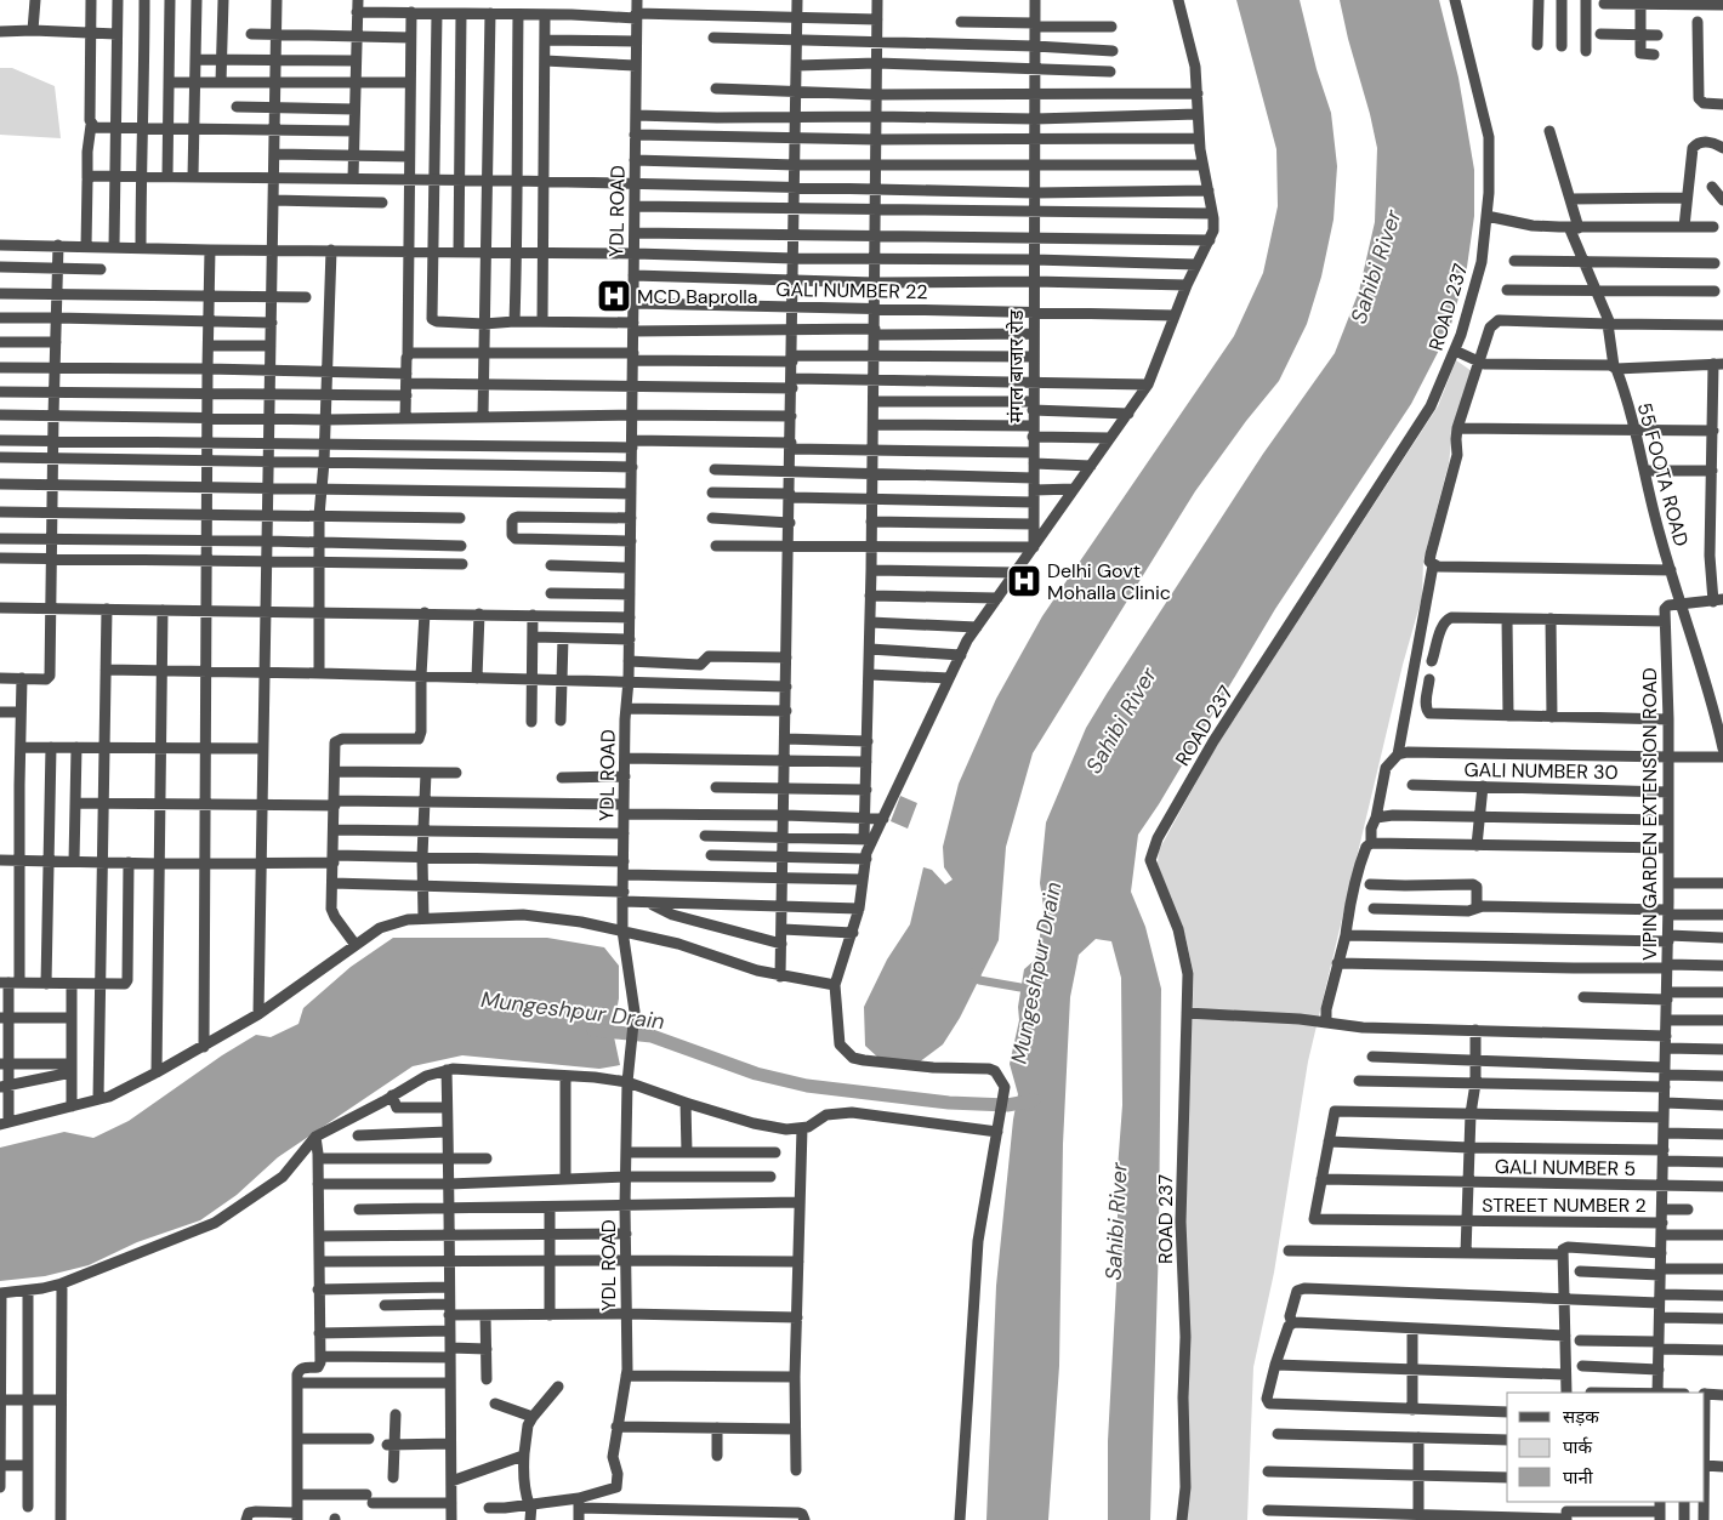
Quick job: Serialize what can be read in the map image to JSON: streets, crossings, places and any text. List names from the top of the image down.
{
  "streets": {
    "street": [
      "YDL ROAD",
      "GALI NUMBER 22",
      "ROAD 237",
      "मंगल बाजार रोड",
      "55 FOOTA ROAD",
      "GALI NUMBER 30",
      "VIPIN GARDEN EXTENSION ROAD",
      "GALI NUMBER 5",
      "STREET NUMBER 2"
    ]
  },
  "crossings": [
    ["YDL ROAD", "GALI NUMBER 22"],
    ["GALI NUMBER 22", "मंगल बाजार रोड"],
    ["GALI NUMBER 30", "VIPIN GARDEN EXTENSION ROAD"],
    ["VIPIN GARDEN EXTENSION ROAD", "GALI NUMBER 5"],
    ["VIPIN GARDEN EXTENSION ROAD", "STREET NUMBER 2"],
    ["GALI NUMBER 5", "STREET NUMBER 2"]
  ],
  "water": ["Sahibi River", "Mungeshpur Drain"],
  "places": {
    "hospital": ["MCD Baprolla", "Delhi Govt Mohalla Clinic"]
  },
  "legend": ["सड़क", "पार्क", "पानी"]
}
